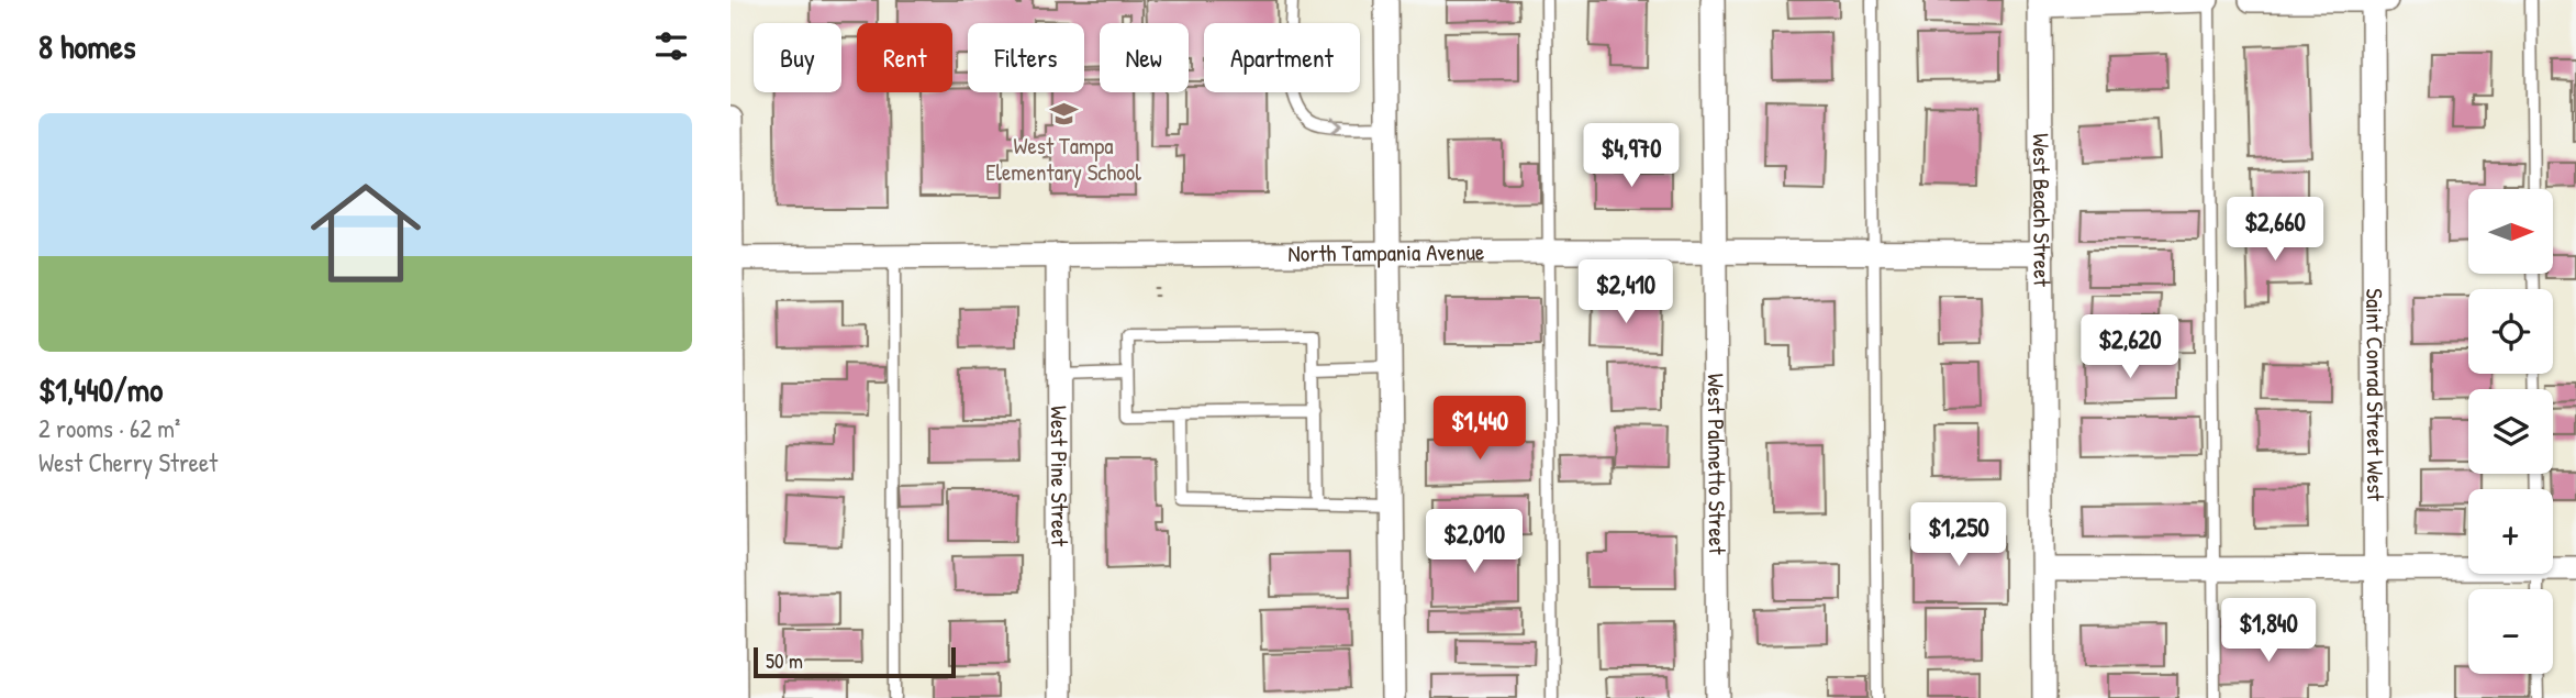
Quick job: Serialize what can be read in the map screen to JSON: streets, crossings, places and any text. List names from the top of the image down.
{
  "streets": {
    "street": [
      "West Beach Street",
      "North Tampania Avenue",
      "Saint Conrad Street West",
      "West Palmetto Street",
      "West Pine Street"
    ]
  },
  "crossings": [
    ["West Beach Street", "North Tampania Avenue"],
    ["North Tampania Avenue", "West Palmetto Street"],
    ["North Tampania Avenue", "West Pine Street"]
  ],
  "places": {
    "school or university": ["West Tampa Elementary School"]
  },
  "scale_bar": "50 m",
  "north": "right",
  "page": {
    "heading": "8 homes",
    "chip": [
      "Buy",
      "Rent",
      "Filters",
      "New",
      "Apartment"
    ],
    "list": [
      {
        "name": "$1,440/mo",
        "note": "2 rooms · 62 m² · West Cherry Street"
      }
    ],
    "price": [
      "$4,970",
      "$2,660",
      "$2,410",
      "$2,620",
      "$1,440",
      "$1,250",
      "$2,010",
      "$1,840"
    ],
    "map_buttons": ["+", "−"],
    "scale": "50 m"
  }
}
